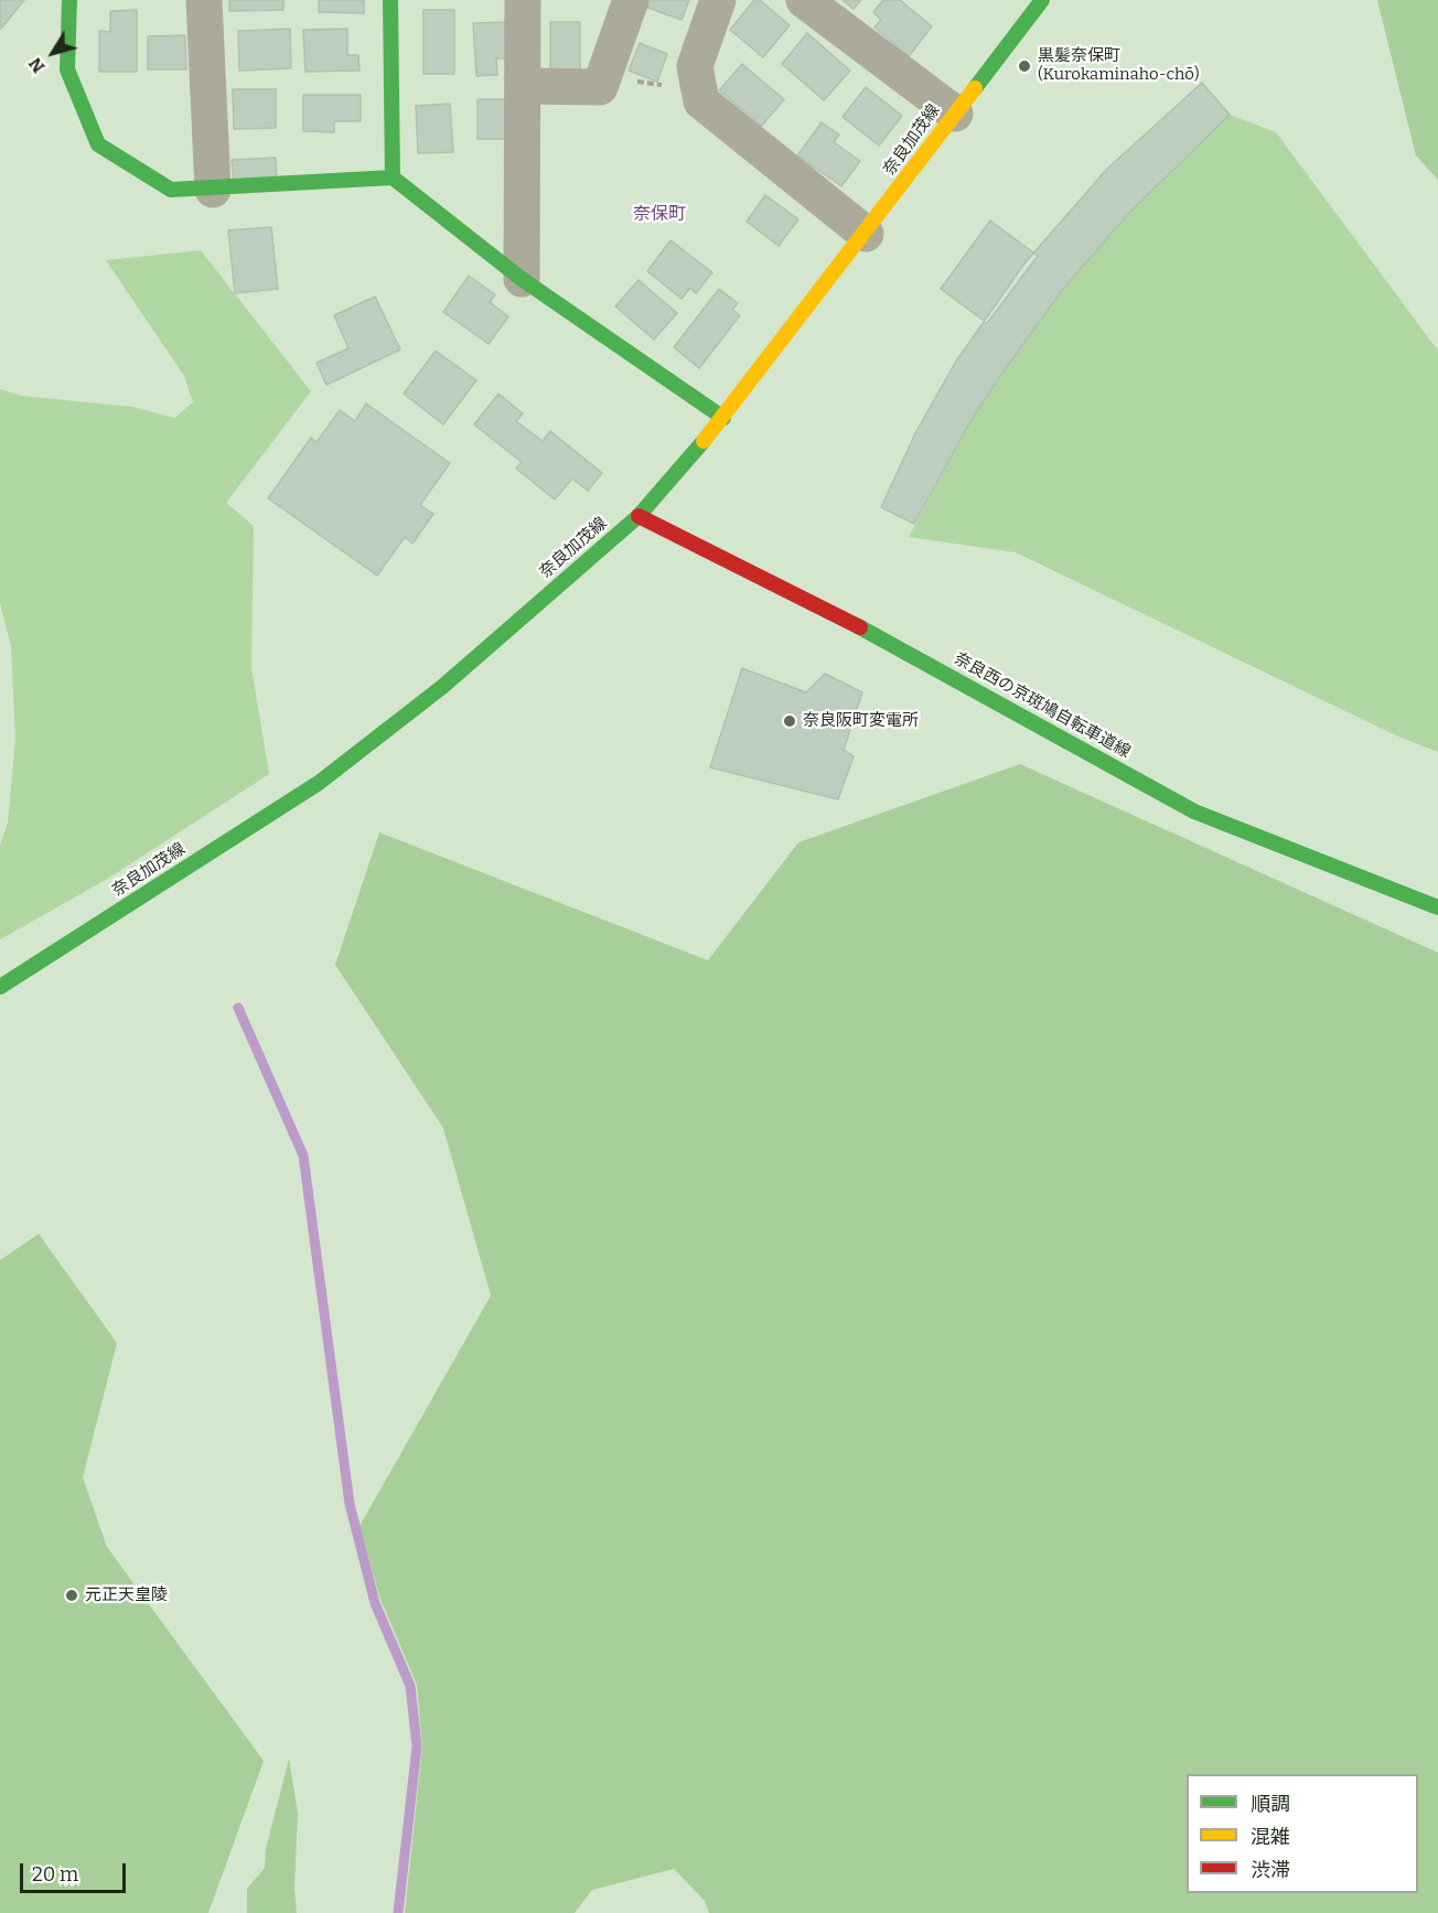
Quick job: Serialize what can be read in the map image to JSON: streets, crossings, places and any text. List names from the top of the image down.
{
  "streets": {
    "main road": ["奈良加茂線", "奈良西の京斑鳩自転車道線"]
  },
  "crossings": [
    ["奈良加茂線", "奈良西の京斑鳩自転車道線"]
  ],
  "districts": ["奈保町"],
  "places": ["黒髪奈保町 (Kurokaminaho-chō)", "奈良阪町変電所", "元正天皇陵"],
  "legend": ["順調", "混雑", "渋滞"],
  "scale_bar": "20 m",
  "north": "bottom left"
}
